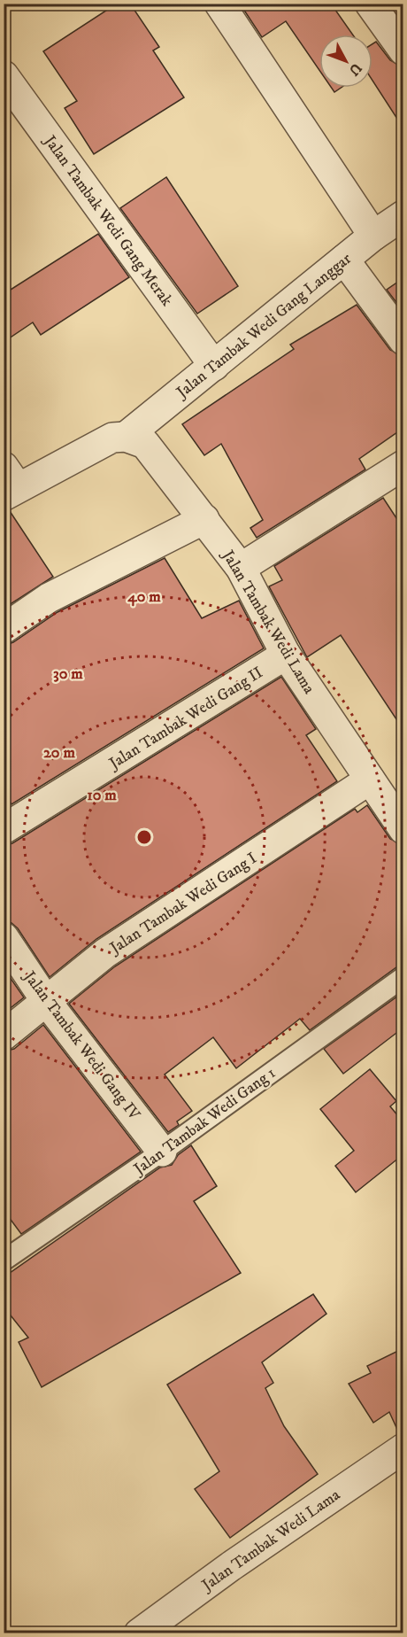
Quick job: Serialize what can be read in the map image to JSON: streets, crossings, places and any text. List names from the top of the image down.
{
  "streets": {
    "street": [
      "Jalan Tambak Wedi Gang Merak",
      "Jalan Tambak Wedi Gang Langgar",
      "Jalan Tambak Wedi Lama",
      "Jalan Tambak Wedi Gang II",
      "Jalan Tambak Wedi Gang I",
      "Jalan Tambak Wedi Gang IV"
    ],
    "lane": ["Jalan Tambak Wedi Gang 1"]
  },
  "crossings": [
    ["Jalan Tambak Wedi Gang Merak", "Jalan Tambak Wedi Gang Langgar"],
    ["Jalan Tambak Wedi Gang Langgar", "Jalan Tambak Wedi Lama"],
    ["Jalan Tambak Wedi Lama", "Jalan Tambak Wedi Gang II"],
    ["Jalan Tambak Wedi Lama", "Jalan Tambak Wedi Gang I"],
    ["Jalan Tambak Wedi Gang I", "Jalan Tambak Wedi Gang IV"],
    ["Jalan Tambak Wedi Gang IV", "Jalan Tambak Wedi Gang 1"]
  ],
  "north": "bottom right",
  "rings": [
    "40 m",
    "30 m",
    "20 m",
    "10 m"
  ]
}
